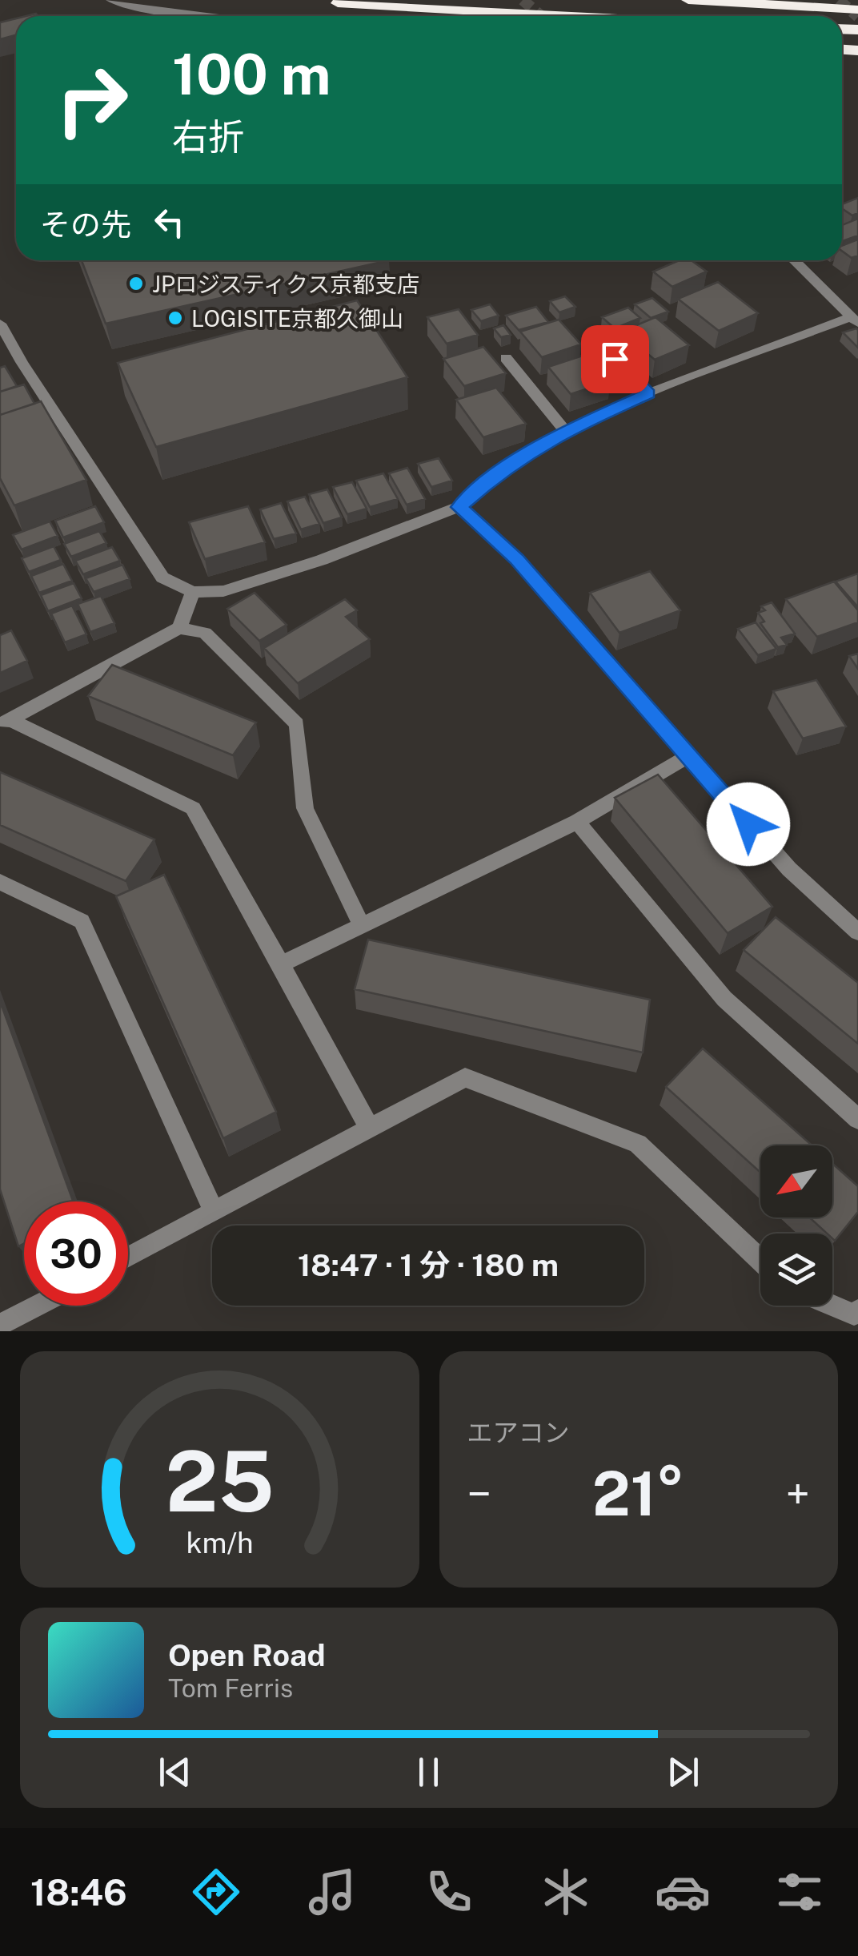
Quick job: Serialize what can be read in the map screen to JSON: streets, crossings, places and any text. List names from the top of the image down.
{
  "places": ["JPロジスティクス京都支店", "LOGISITE京都久御山"],
  "north": "bottom left",
  "page": {
    "turn": ["100 m", "右折"],
    "then": "その先",
    "limit": "30",
    "trip": "18:47 · 1 分 · 180 m",
    "tile": "エアコン",
    "heat": ["−", "21°", "+"],
    "song": ["Open Road", "Tom Ferris"],
    "tabs": "18:46",
    "gauge": ["25", "km/h"]
  }
}
